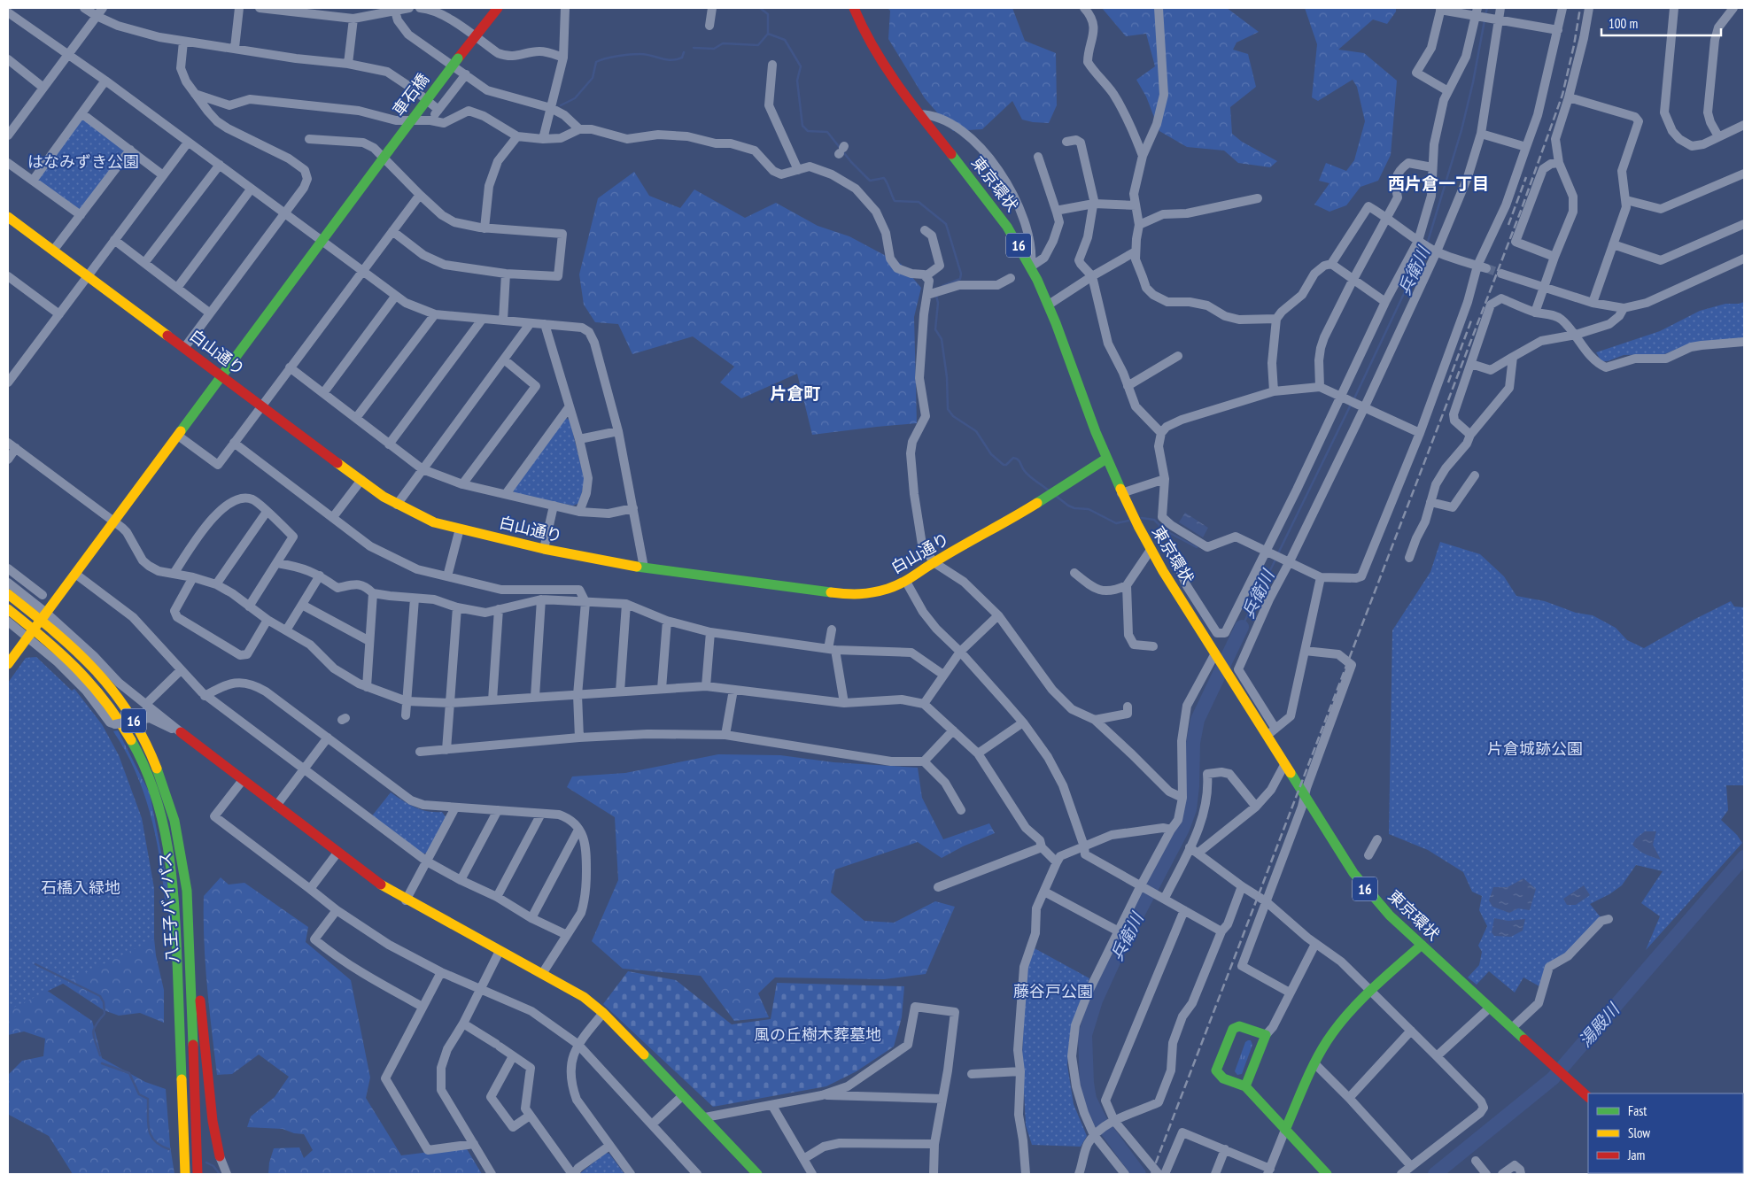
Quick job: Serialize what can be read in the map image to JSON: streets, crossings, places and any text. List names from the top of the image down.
{
  "streets": {
    "main road": [
      "車石橋",
      "東京環状",
      "16",
      "白山通り",
      "八王子バイパス"
    ]
  },
  "crossings": [
    ["車石橋", "白山通り"],
    ["東京環状", "白山通り"],
    ["16", "八王子バイパス"]
  ],
  "districts": ["西片倉一丁目", "片倉町"],
  "water": ["兵衛川", "湯殿川"],
  "parks": [
    "はなみずき公園",
    "片倉城跡公園",
    "石橋入緑地",
    "藤谷戸公園",
    "風の丘樹木葬墓地"
  ],
  "legend": ["Fast", "Slow", "Jam"],
  "scale_bar": "100 m"
}
